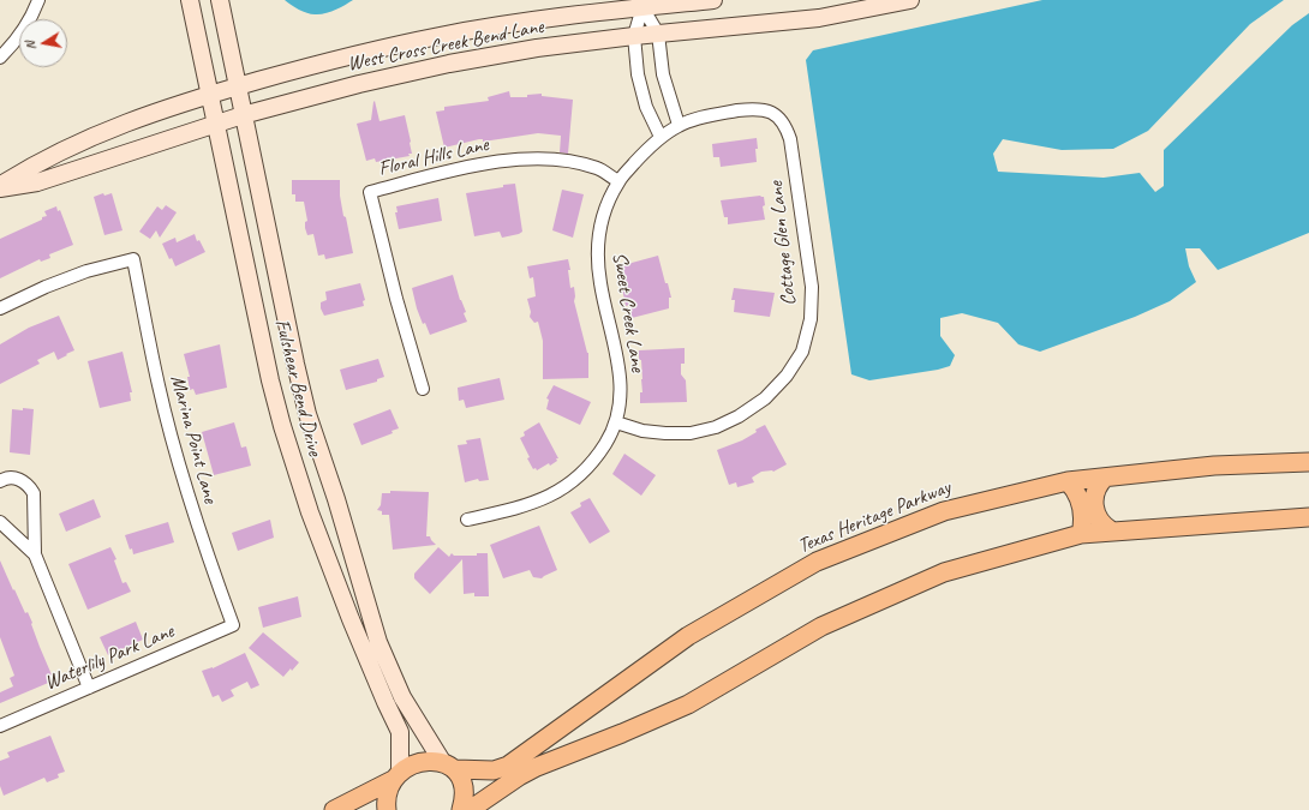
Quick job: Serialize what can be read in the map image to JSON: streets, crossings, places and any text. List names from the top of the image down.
{
  "streets": {
    "main road": ["West Cross Creek Bend Lane", "Fulshear Bend Drive", "Texas Heritage Parkway"],
    "street": [
      "Floral Hills Lane",
      "Cottage Glen Lane",
      "Sweet Creek Lane",
      "Marina Point Lane",
      "Waterlily Park Lane"
    ]
  },
  "crossings": [
    ["West Cross Creek Bend Lane", "Fulshear Bend Drive"],
    ["Floral Hills Lane", "Sweet Creek Lane"],
    ["Cottage Glen Lane", "Sweet Creek Lane"],
    ["Fulshear Bend Drive", "Texas Heritage Parkway"],
    ["Marina Point Lane", "Waterlily Park Lane"]
  ],
  "north": "left"
}
